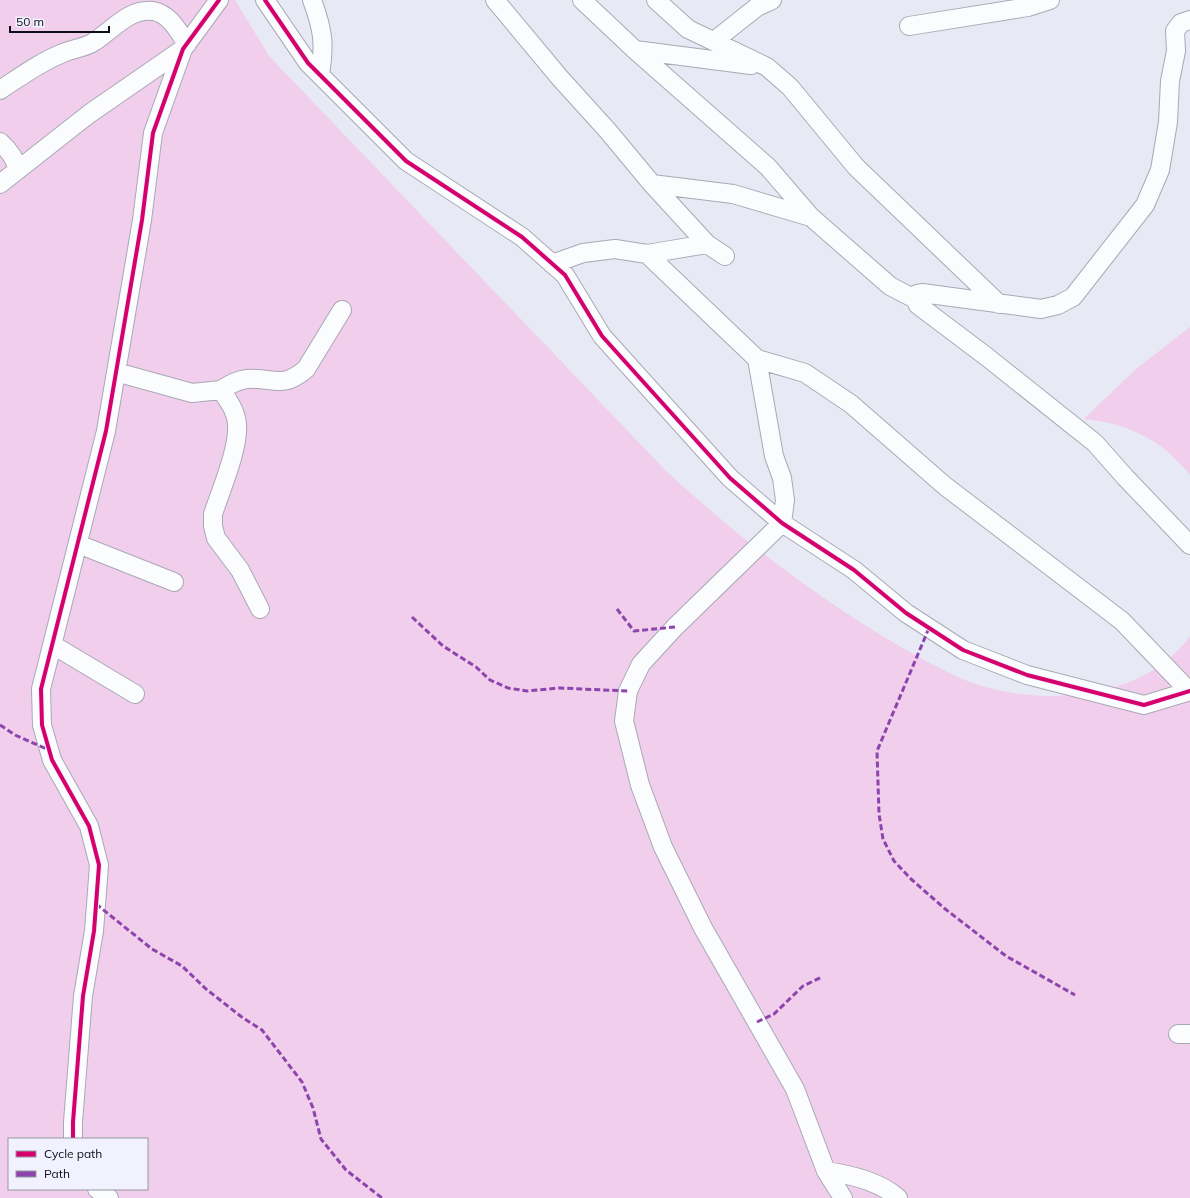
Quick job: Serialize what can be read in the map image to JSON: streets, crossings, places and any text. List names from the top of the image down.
{
  "legend": ["Cycle path", "Path"],
  "scale_bar": "50 m"
}
